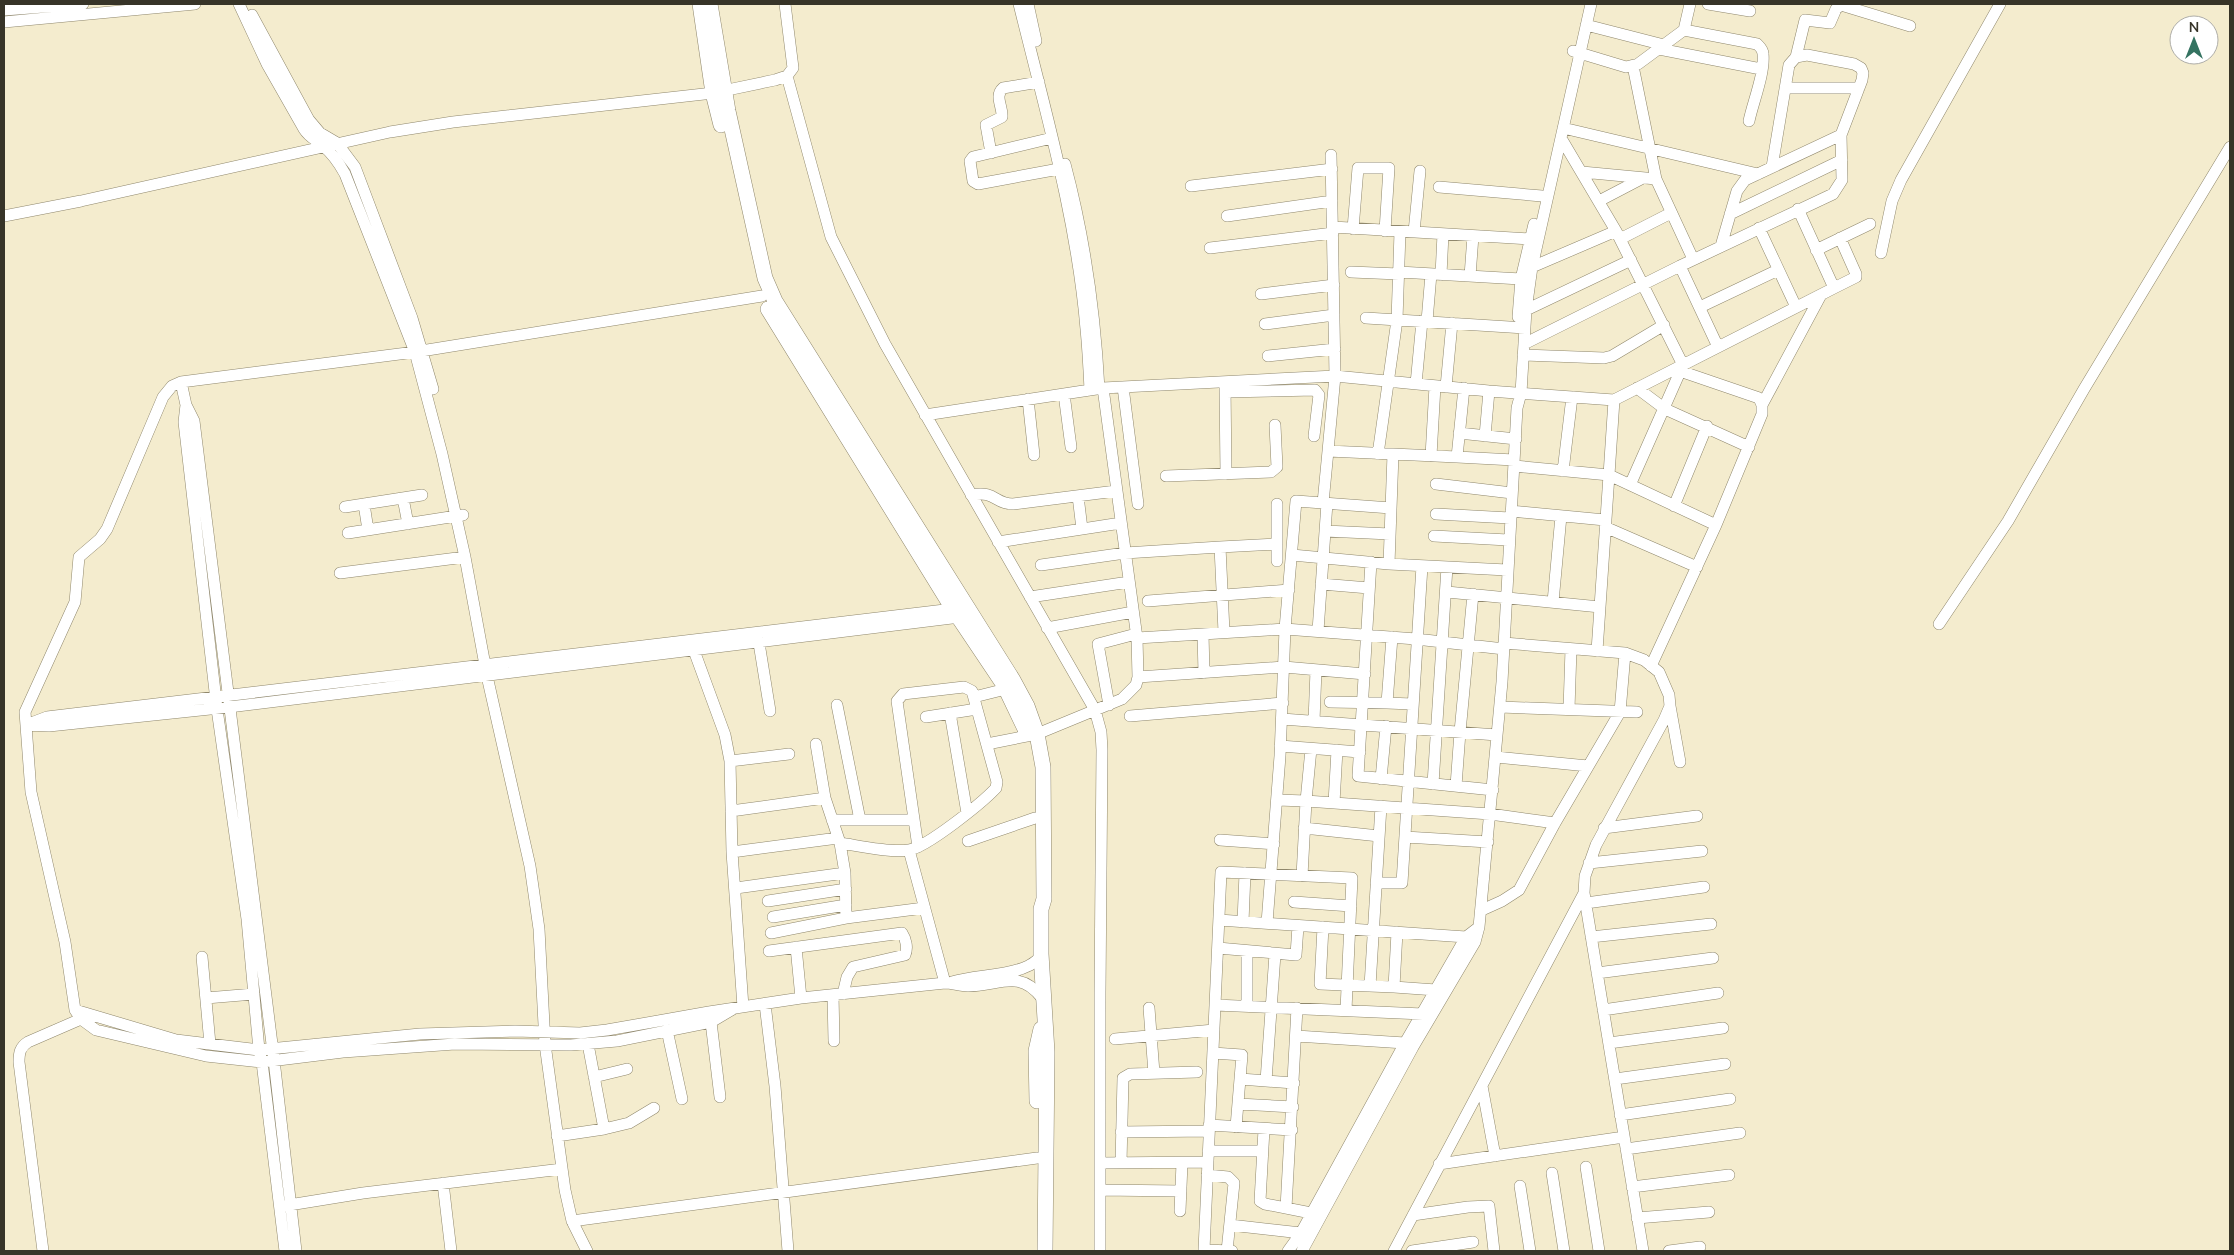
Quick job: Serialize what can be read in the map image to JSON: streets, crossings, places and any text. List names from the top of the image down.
{
  "north": "top"
}
